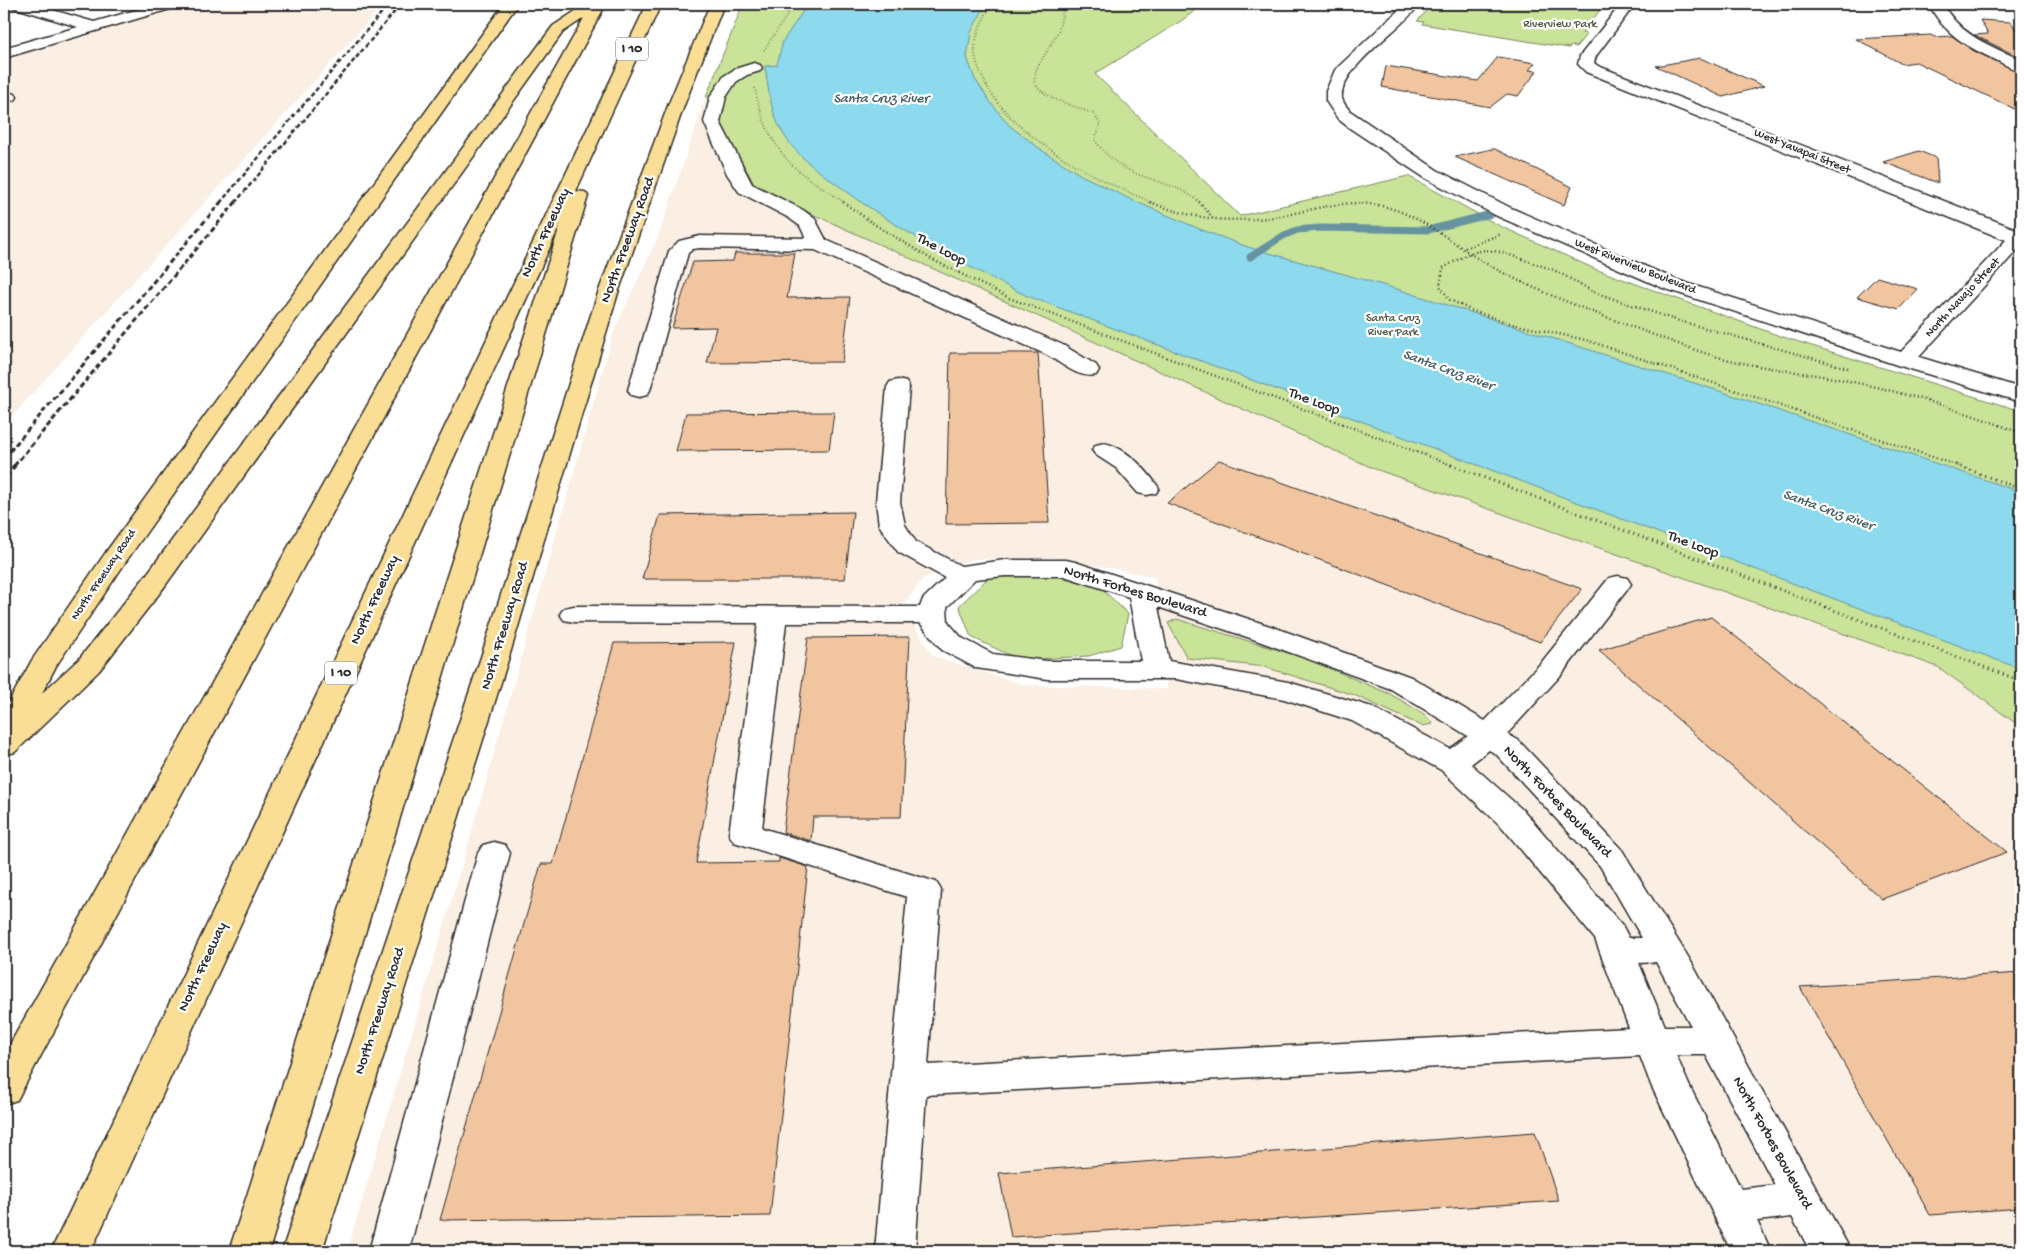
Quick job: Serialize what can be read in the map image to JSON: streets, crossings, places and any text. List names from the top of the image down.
{
  "streets": {
    "main road": ["I 10", "North Freeway", "North Freeway Road"],
    "street": [
      "West Yavapai Street",
      "West Riverview Boulevard",
      "North Navajo Street",
      "North Forbes Boulevard"
    ],
    "path": ["The Loop"]
  },
  "crossings": [
    ["West Yavapai Street", "North Navajo Street"],
    ["West Riverview Boulevard", "North Navajo Street"]
  ],
  "water": ["Santa Cruz River"],
  "parks": ["Riverview Park", "Santa Cruz River Park"]
}
